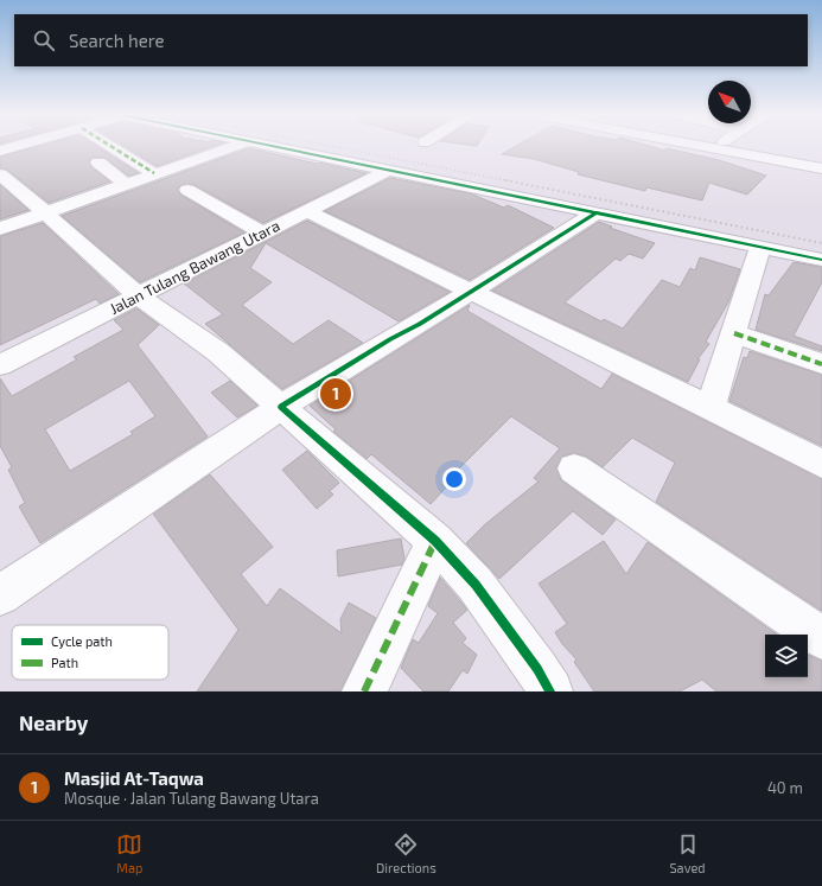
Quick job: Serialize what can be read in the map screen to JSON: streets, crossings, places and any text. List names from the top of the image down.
{
  "streets": {
    "street": ["Jalan Tulang Bawang Utara"]
  },
  "legend": ["Cycle path", "Path"],
  "north": "top left",
  "page": {
    "search": "Search here",
    "pins": "1",
    "heading": "Nearby",
    "list": [
      {
        "mark": "1",
        "name": "Masjid At-Taqwa",
        "note": "Mosque · Jalan Tulang Bawang Utara",
        "value": "40 m"
      }
    ],
    "nav": ["Map", "Directions", "Saved"]
  }
}
